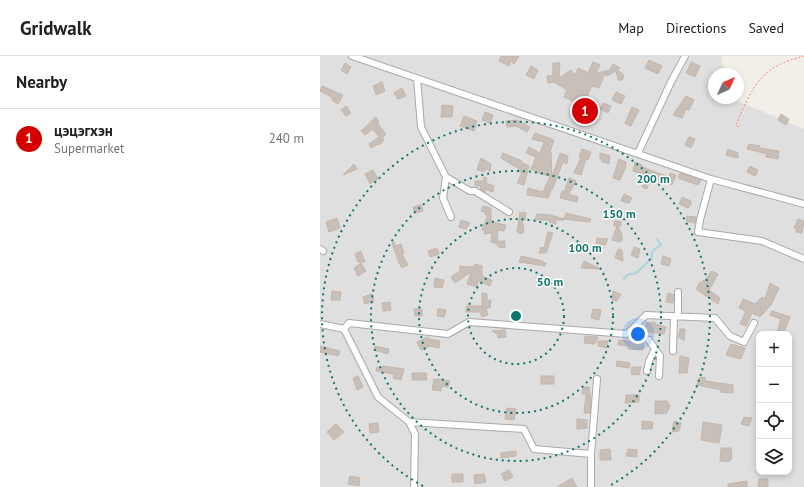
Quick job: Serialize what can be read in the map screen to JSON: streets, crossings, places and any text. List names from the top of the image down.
{
  "north": "top right",
  "page": {
    "header": "Gridwalk",
    "nav": ["Map", "Directions", "Saved"],
    "heading": "Nearby",
    "pins": "1",
    "list": [
      {
        "mark": "1",
        "name": "цэцэгхэн",
        "note": "Supermarket",
        "value": "240 m"
      }
    ],
    "map_buttons": ["+", "−"]
  },
  "rings": [
    "200 m",
    "150 m",
    "100 m",
    "50 m"
  ]
}
